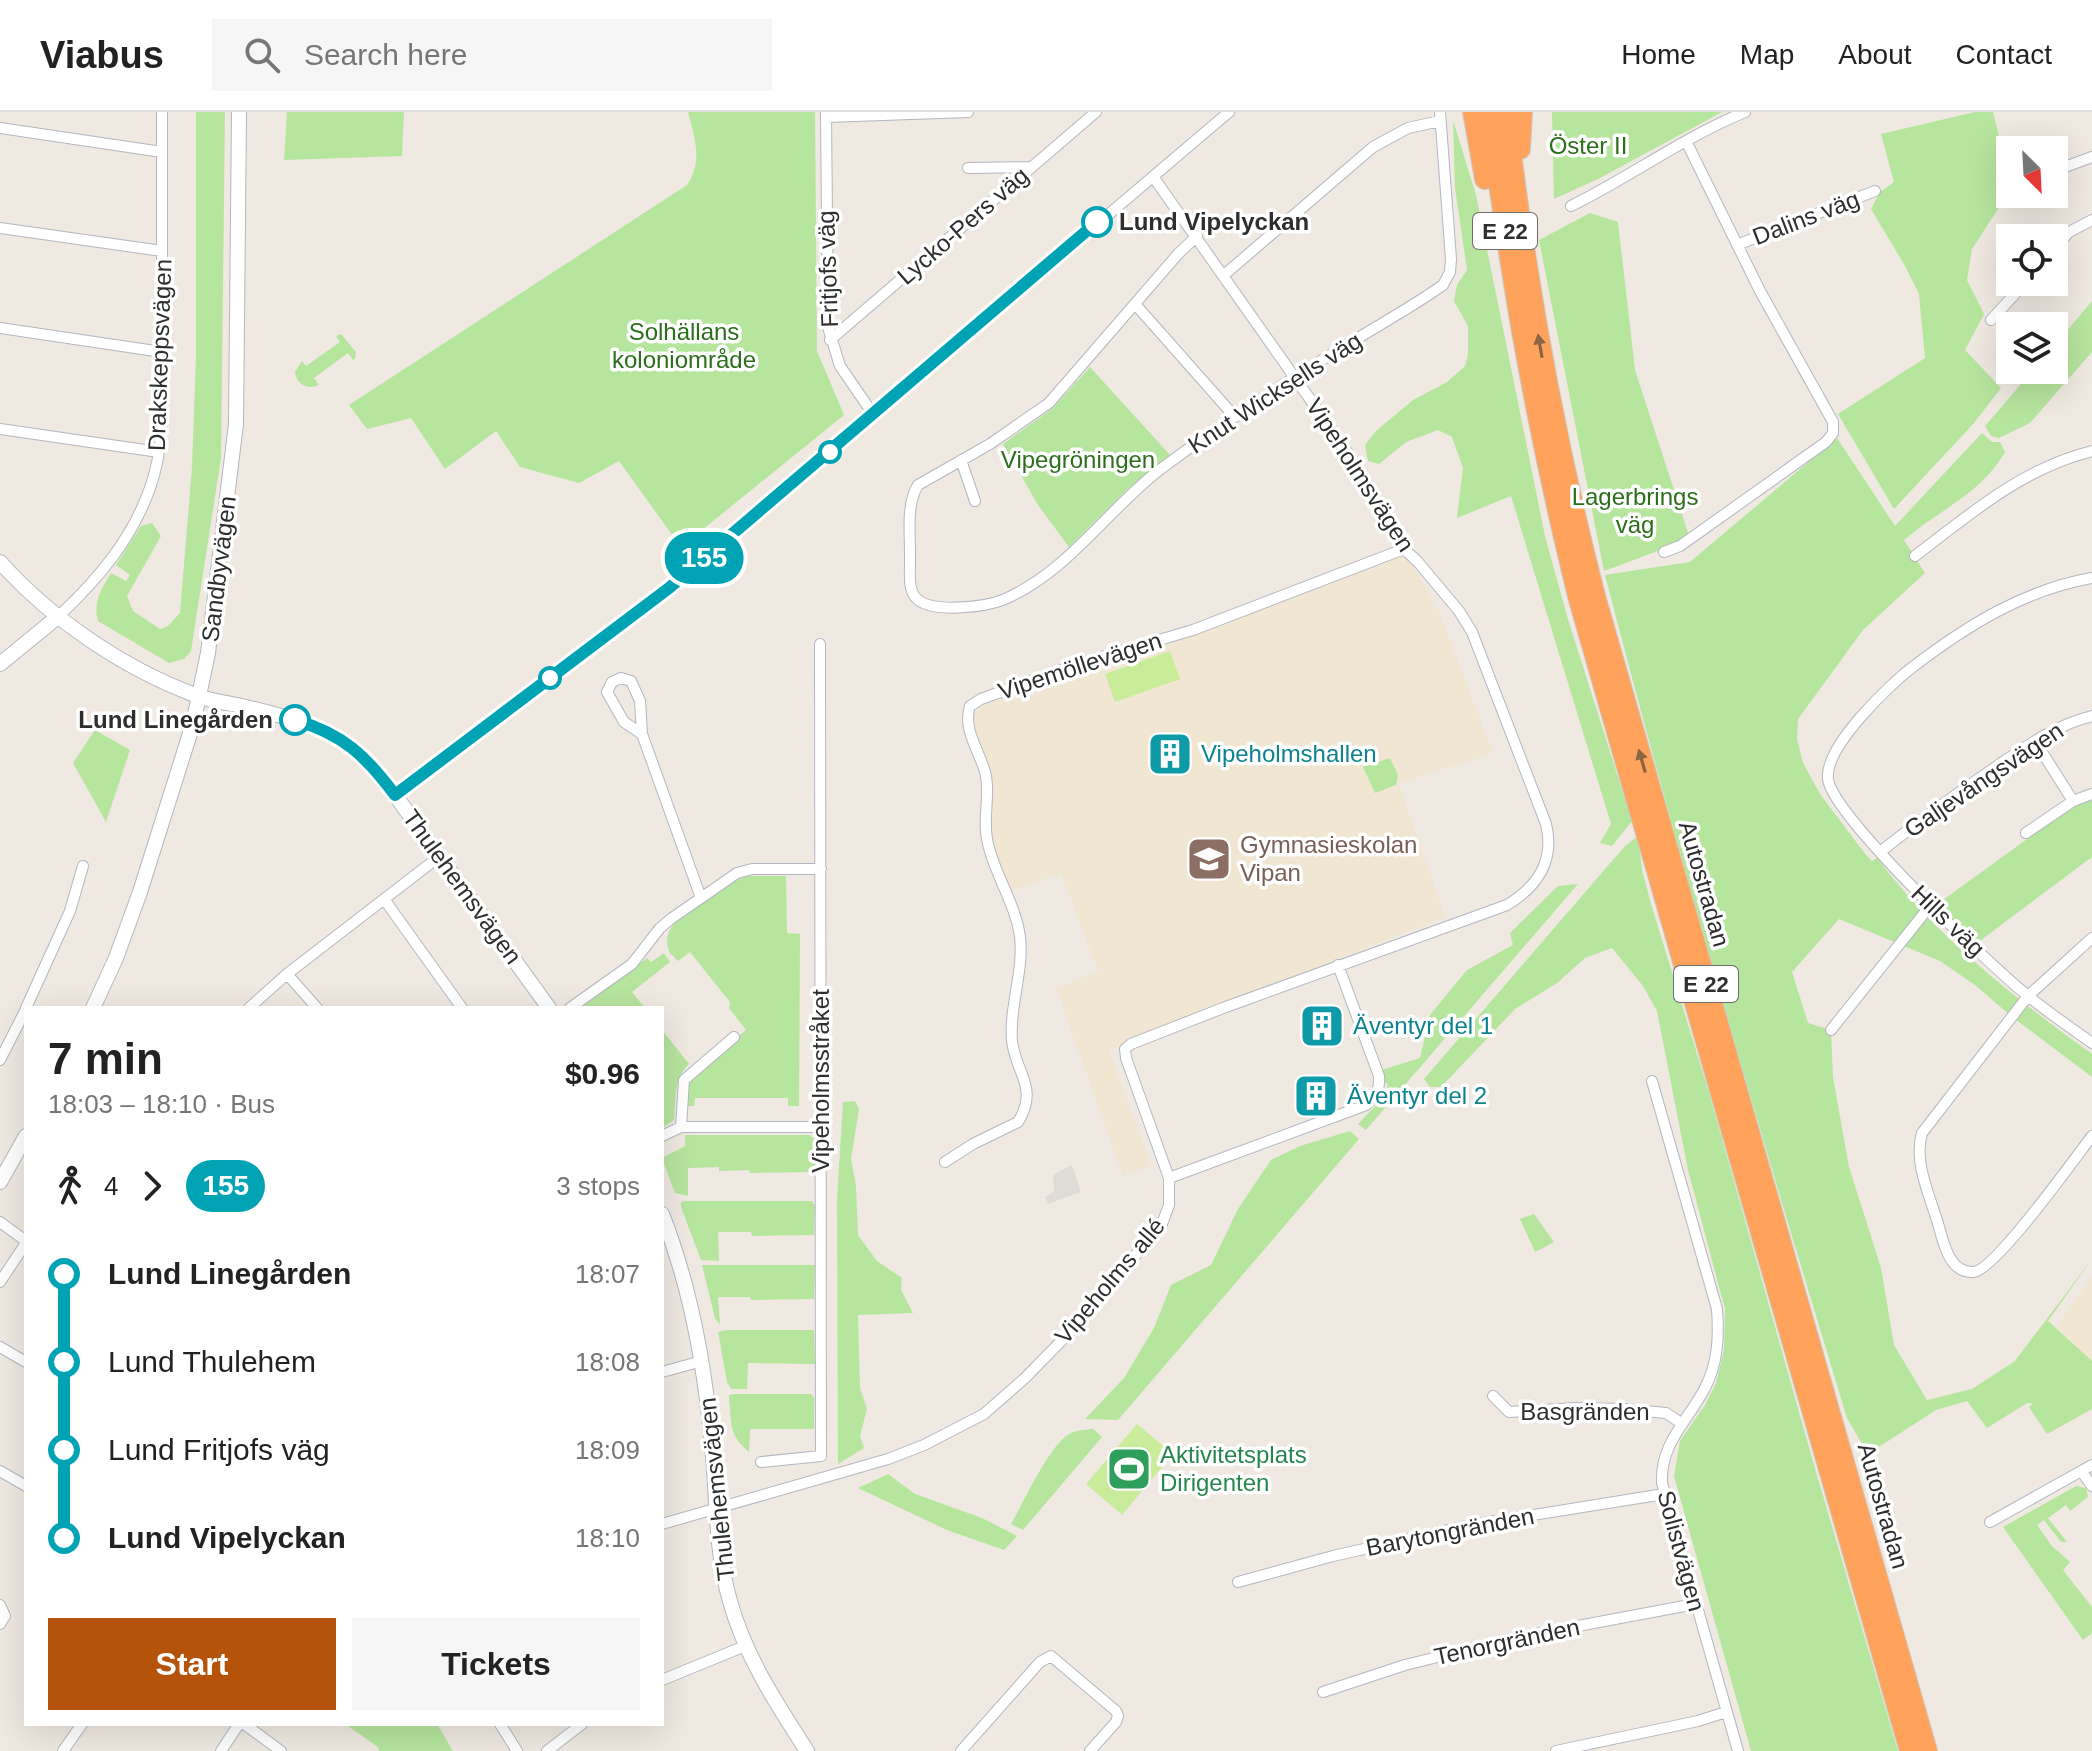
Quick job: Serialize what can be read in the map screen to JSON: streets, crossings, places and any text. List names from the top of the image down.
{
  "streets": {
    "highway": ["E 22", "Autostradan"],
    "street": [
      "Dalins väg",
      "Lycko-Pers väg",
      "Fritjofs väg",
      "Drakskeppsvägen",
      "Knut Wicksells väg",
      "Vipeholmsvägen",
      "Sandbyvägen",
      "Vipemöllevägen",
      "Galjevångsvägen",
      "Thulehemsvägen",
      "Hills väg",
      "Vipeholmsstråket",
      "Vipeholms allé",
      "Basgränden",
      "Barytongränden",
      "Solistvägen",
      "Tenorgränden"
    ]
  },
  "crossings": [
    ["Lycko-Pers väg", "Fritjofs väg"],
    ["Drakskeppsvägen", "Thulehemsvägen"],
    ["Knut Wicksells väg", "Vipeholmsvägen"],
    ["Vipeholmsvägen", "Vipemöllevägen"],
    ["Vipeholmsvägen", "Vipeholms allé"],
    ["Sandbyvägen", "Thulehemsvägen"],
    ["Galjevångsvägen", "Hills väg"],
    ["Thulehemsvägen", "Vipeholms allé"],
    ["Basgränden", "Solistvägen"],
    ["Barytongränden", "Solistvägen"],
    ["Solistvägen", "Tenorgränden"]
  ],
  "parks": [
    "Öster II",
    "Solhällans koloniområde",
    "Vipegröningen",
    "Lagerbrings väg"
  ],
  "places": {
    "other": ["Lund Vipelyckan", "Lund Linegården"],
    "building": ["Vipeholmshallen", "Äventyr del 1", "Äventyr del 2"],
    "school or university": ["Gymnasieskolan Vipan"],
    "sports": ["Aktivitetsplats Dirigenten"]
  },
  "lines": ["bus line 155"],
  "north": "bottom right",
  "page": {
    "header": "Viabus",
    "search": "Search here",
    "nav": [
      "Home",
      "Map",
      "About",
      "Contact"
    ],
    "on_map": "155",
    "heading": ["7 min", "18:03 – 18:10 · Bus", "$0.96"],
    "legs": ["4", "155", "3 stops"],
    "list": [
      {
        "name": "Lund Linegården",
        "value": "18:07"
      },
      {
        "name": "Lund Thulehem",
        "value": "18:08"
      },
      {
        "name": "Lund Fritjofs väg",
        "value": "18:09"
      },
      {
        "name": "Lund Vipelyckan",
        "value": "18:10"
      }
    ],
    "buttons": ["Start", "Tickets"]
  }
}
